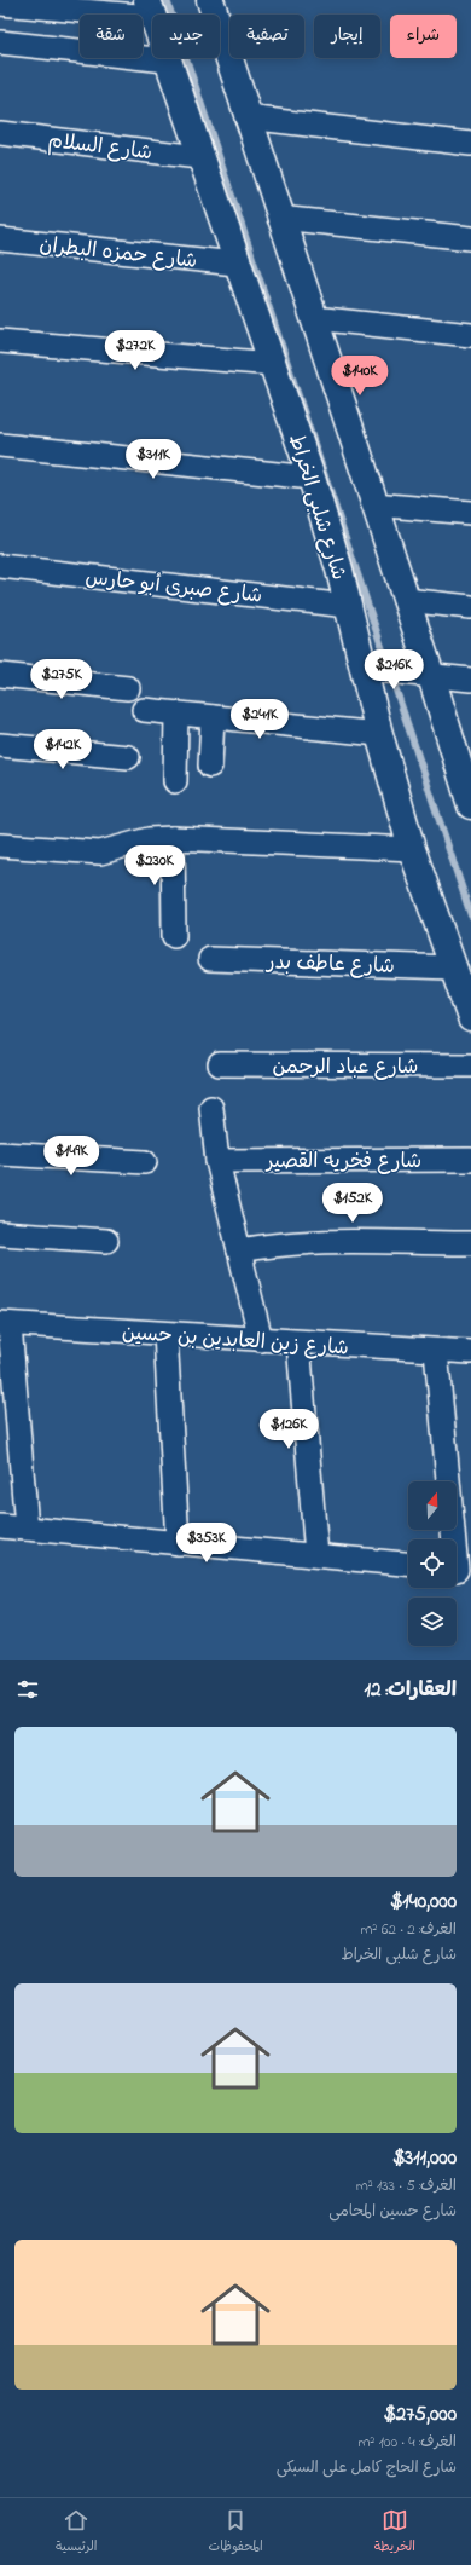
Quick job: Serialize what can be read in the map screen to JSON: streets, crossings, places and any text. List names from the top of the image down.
{
  "streets": {
    "street": [
      "شارع السلام",
      "شارع حمزه البطران",
      "شارع شلبى الخراط",
      "شارع صبرى أبو حارس",
      "شارع عاطف بدر",
      "شارع عباد الرحمن",
      "شارع فخريه القصير",
      "شارع زين العابدين بن حسين"
    ]
  },
  "crossings": [
    ["شارع السلام", "شارع شلبى الخراط"],
    ["شارع حمزه البطران", "شارع شلبى الخراط"],
    ["شارع شلبى الخراط", "شارع صبرى أبو حارس"],
    ["شارع شلبى الخراط", "شارع عاطف بدر"]
  ],
  "north": "top",
  "page": {
    "chip": [
      "شراء",
      "إيجار",
      "تصفية",
      "جديد",
      "شقة"
    ],
    "price": [
      "$272K",
      "$140K",
      "$311K",
      "$216K",
      "$275K",
      "$241K",
      "$142K",
      "$230K",
      "$149K",
      "$152K",
      "$126K",
      "$353K"
    ],
    "heading": "العقارات: 12",
    "list": [
      {
        "name": "$140,000",
        "note": "الغرف: 2 · 62 m² · شارع شلبى الخراط"
      },
      {
        "name": "$311,000",
        "note": "الغرف: 5 · 133 m² · شارع حسين المحامى"
      },
      {
        "name": "$275,000",
        "note": "الغرف: 4 · 100 m² · شارع الحاج كامل على السبكى"
      }
    ],
    "tabs": ["الخريطة", "المحفوظات", "الرئيسية"]
  }
}
